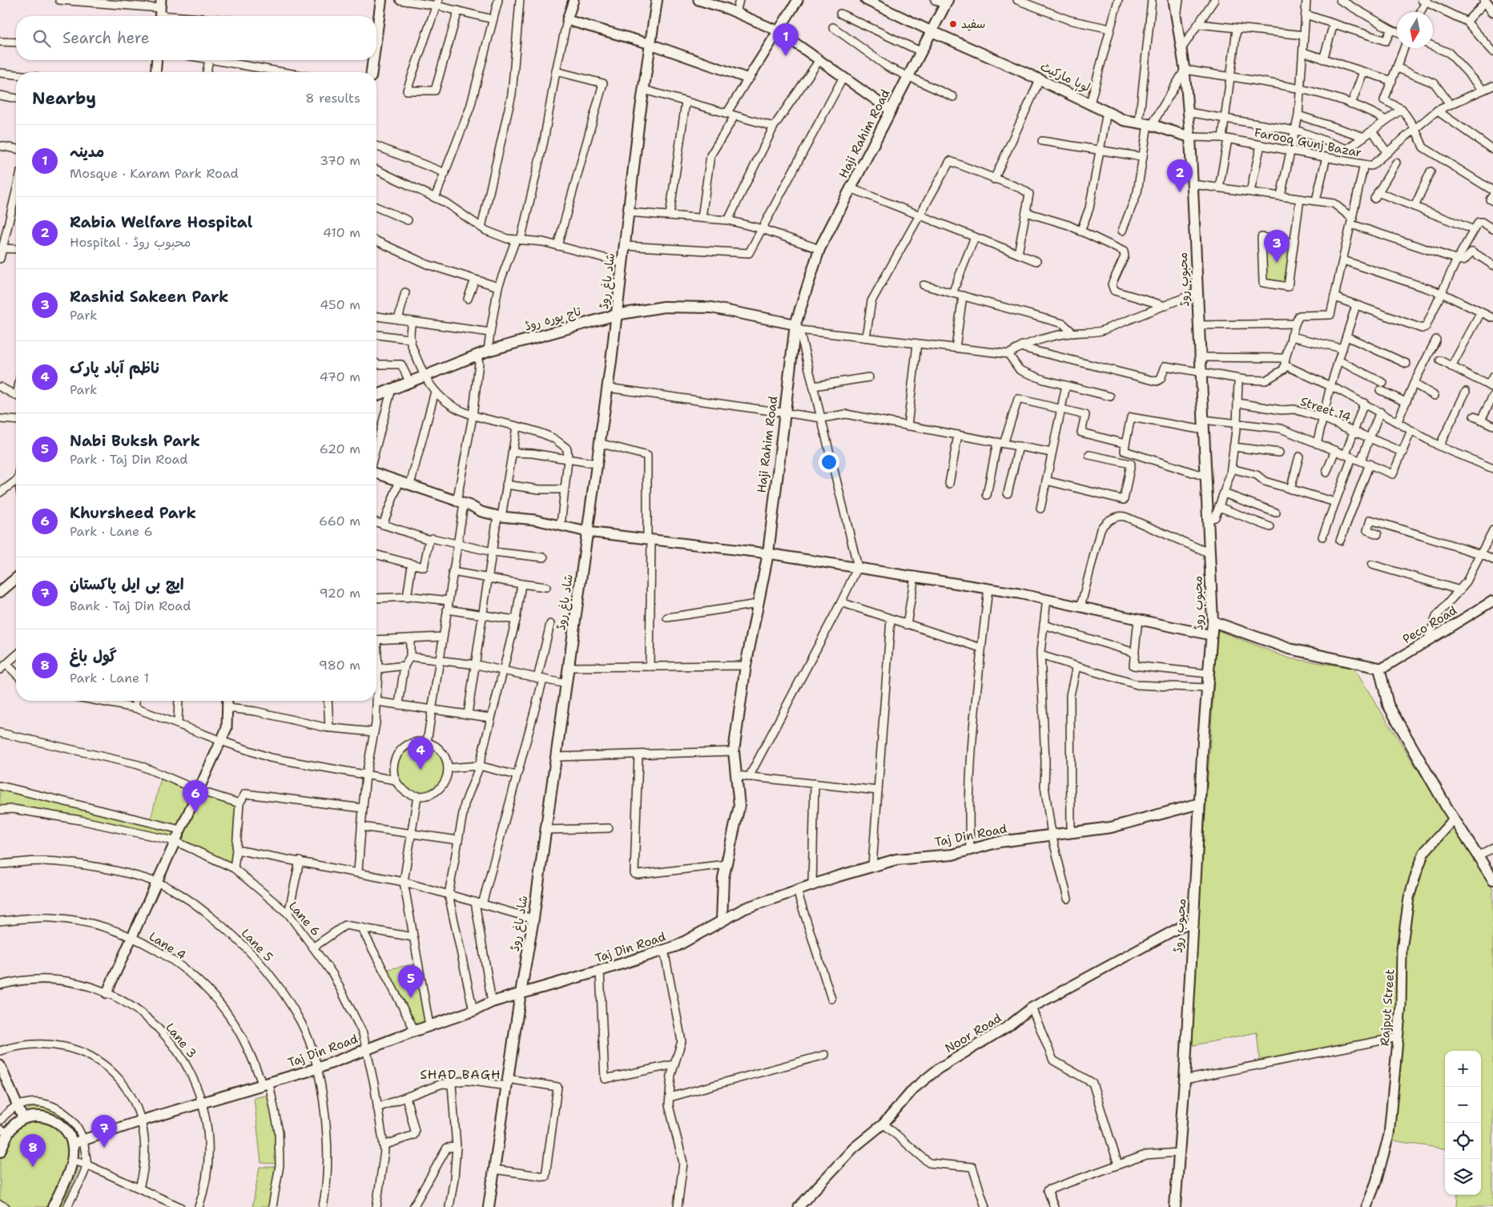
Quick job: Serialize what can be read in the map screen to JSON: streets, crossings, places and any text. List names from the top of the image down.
{
  "streets": {
    "main road": [
      "لوہا مارکیٹ",
      "Haji Rahim Road",
      "محبوب روڈ",
      "شاد باغ روڈ",
      "تاج پورہ روڈ",
      "Taj Din Road"
    ],
    "street": [
      "Farooq Gunj Bazar",
      "Street 14",
      "Peco Road",
      "Lane 6",
      "Lane 5",
      "Lane 4",
      "Rajput Street",
      "Noor Road",
      "Lane 3"
    ]
  },
  "crossings": [
    ["لوہا مارکیٹ", "Haji Rahim Road"],
    ["لوہا مارکیٹ", "Farooq Gunj Bazar"],
    ["لوہا مارکیٹ", "محبوب روڈ"],
    ["Haji Rahim Road", "تاج پورہ روڈ"],
    ["Haji Rahim Road", "Taj Din Road"],
    ["Farooq Gunj Bazar", "محبوب روڈ"],
    ["محبوب روڈ", "Taj Din Road"],
    ["محبوب روڈ", "Noor Road"],
    ["شاد باغ روڈ", "تاج پورہ روڈ"],
    ["شاد باغ روڈ", "Taj Din Road"],
    ["Taj Din Road", "Lane 6"],
    ["Taj Din Road", "Lane 5"],
    ["Taj Din Road", "Lane 4"],
    ["Taj Din Road", "Lane 3"]
  ],
  "districts": ["SHAD BAGH"],
  "places": ["سفید"],
  "north": "bottom",
  "page": {
    "search": "Search here",
    "pins": [
      "1",
      "2",
      "3",
      "4",
      "6",
      "5",
      "7",
      "8"
    ],
    "heading": ["Nearby", "8 results"],
    "list": [
      {
        "mark": "1",
        "name": "مدینہ",
        "note": "Mosque · Karam Park Road",
        "value": "370 m"
      },
      {
        "mark": "2",
        "name": "Rabia Welfare Hospital",
        "note": "Hospital · محبوب روڈ",
        "value": "410 m"
      },
      {
        "mark": "3",
        "name": "Rashid Sakeen Park",
        "note": "Park",
        "value": "450 m"
      },
      {
        "mark": "4",
        "name": "ناظم آباد پارک",
        "note": "Park",
        "value": "470 m"
      },
      {
        "mark": "5",
        "name": "Nabi Buksh Park",
        "note": "Park · Taj Din Road",
        "value": "620 m"
      },
      {
        "mark": "6",
        "name": "Khursheed Park",
        "note": "Park · Lane 6",
        "value": "660 m"
      },
      {
        "mark": "7",
        "name": "ایچ بی ایل پاکستان",
        "note": "Bank · Taj Din Road",
        "value": "920 m"
      },
      {
        "mark": "8",
        "name": "گول باغ",
        "note": "Park · Lane 1",
        "value": "980 m"
      }
    ],
    "map_buttons": ["+", "−"]
  }
}
